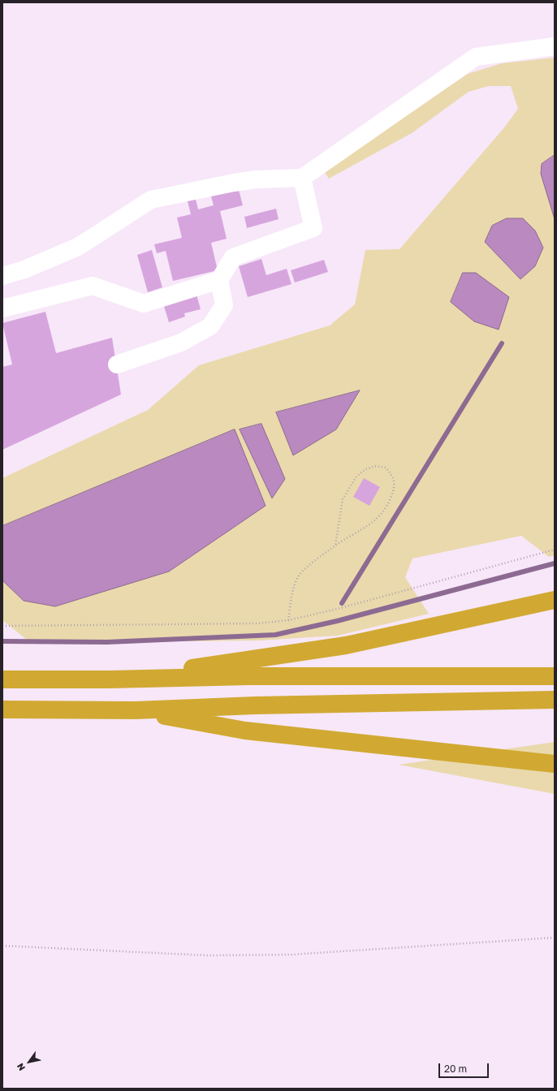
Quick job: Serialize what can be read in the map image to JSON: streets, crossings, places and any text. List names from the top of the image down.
{
  "scale_bar": "20 m",
  "north": "bottom left"
}
